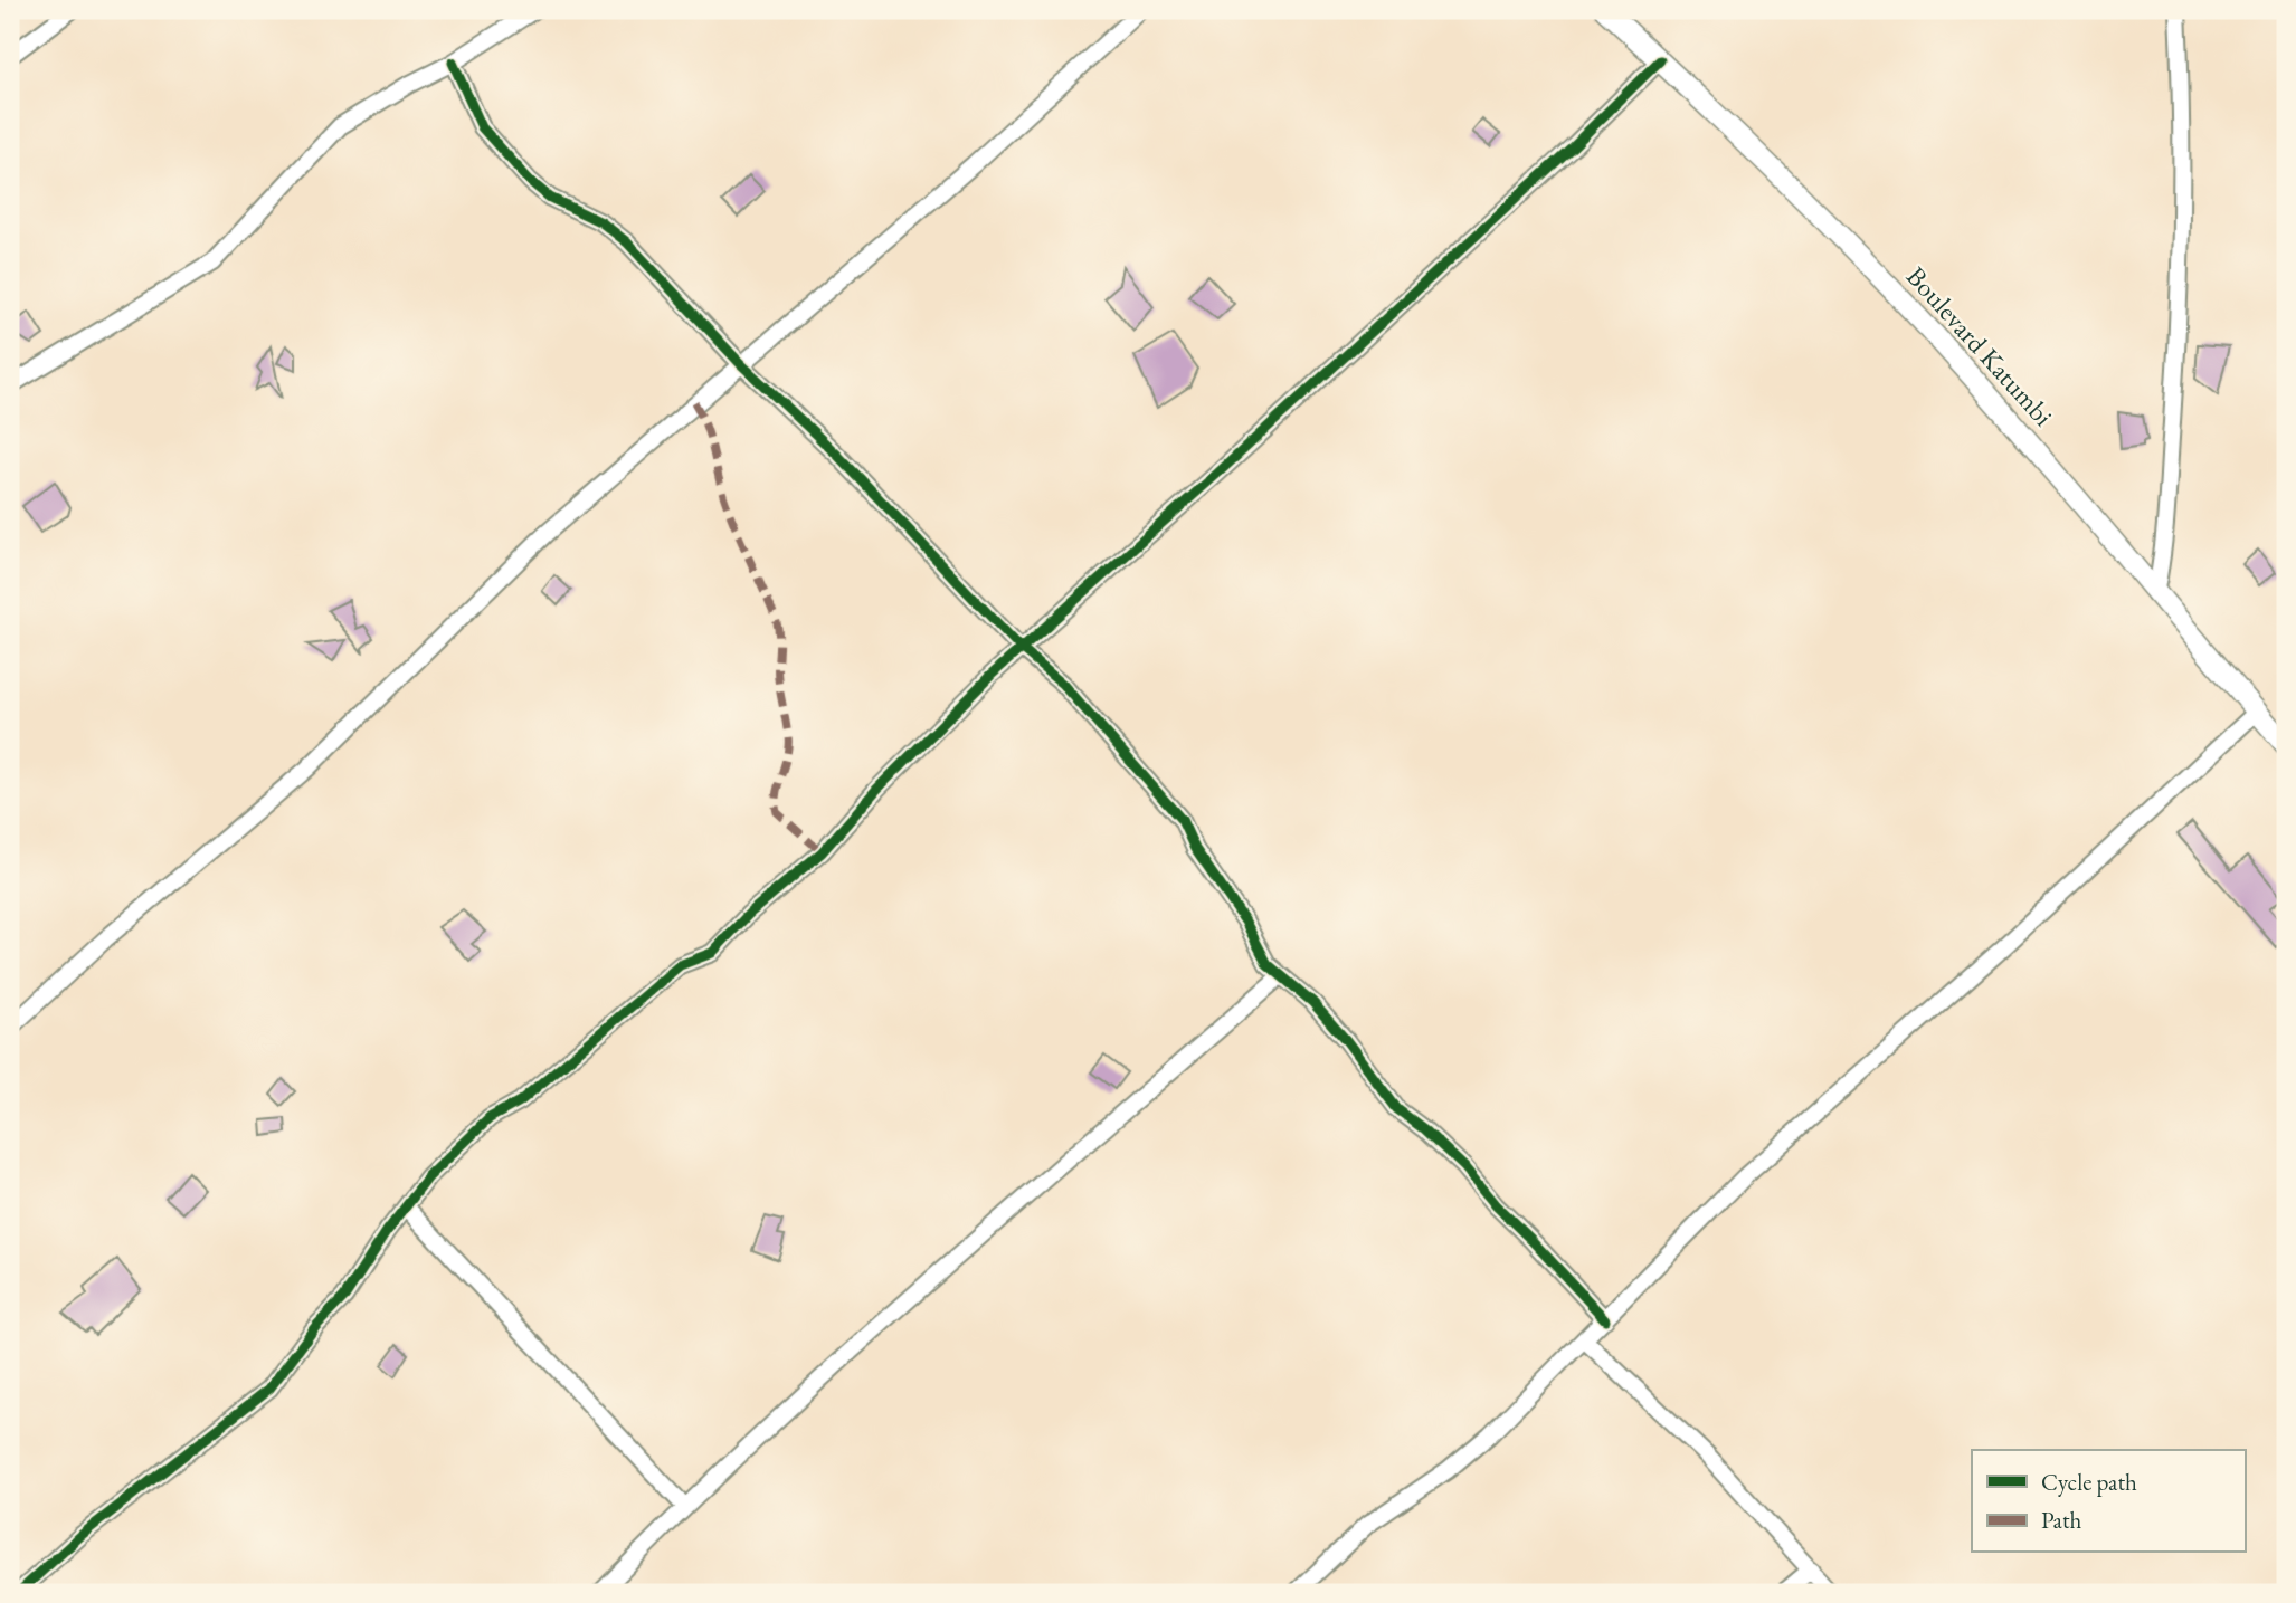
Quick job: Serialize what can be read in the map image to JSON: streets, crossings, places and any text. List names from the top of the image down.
{
  "streets": {
    "street": ["Boulevard Katumbi"]
  },
  "legend": ["Cycle path", "Path"]
}
